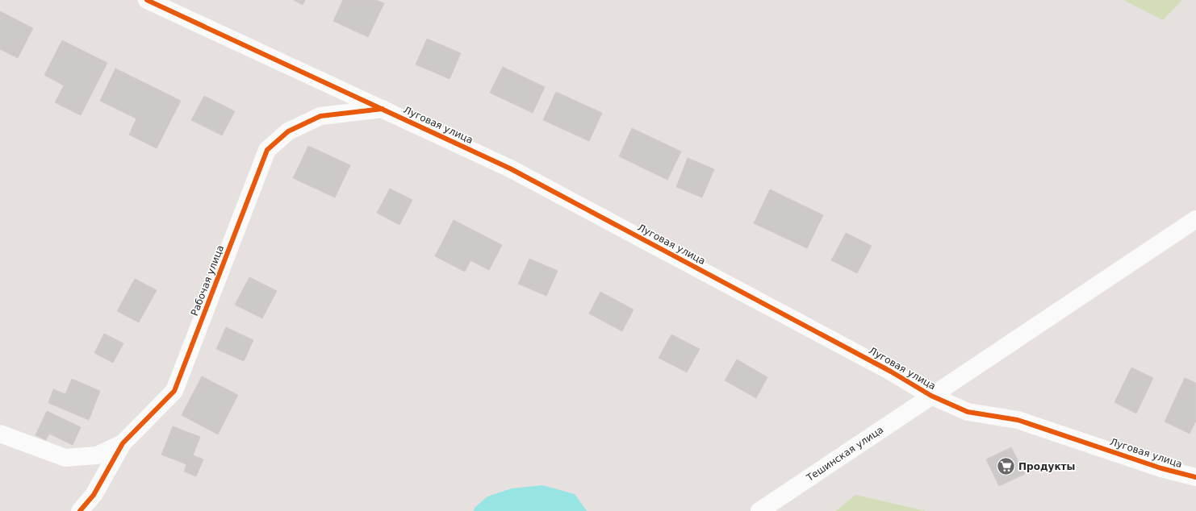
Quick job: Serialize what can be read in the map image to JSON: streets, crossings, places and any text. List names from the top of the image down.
{
  "streets": {
    "street": ["Луговая улица", "Рабочая улица", "Тешинская улица"]
  },
  "crossings": [
    ["Луговая улица", "Рабочая улица"],
    ["Луговая улица", "Тешинская улица"]
  ],
  "places": {
    "supermarket": ["Продукты"]
  }
}
